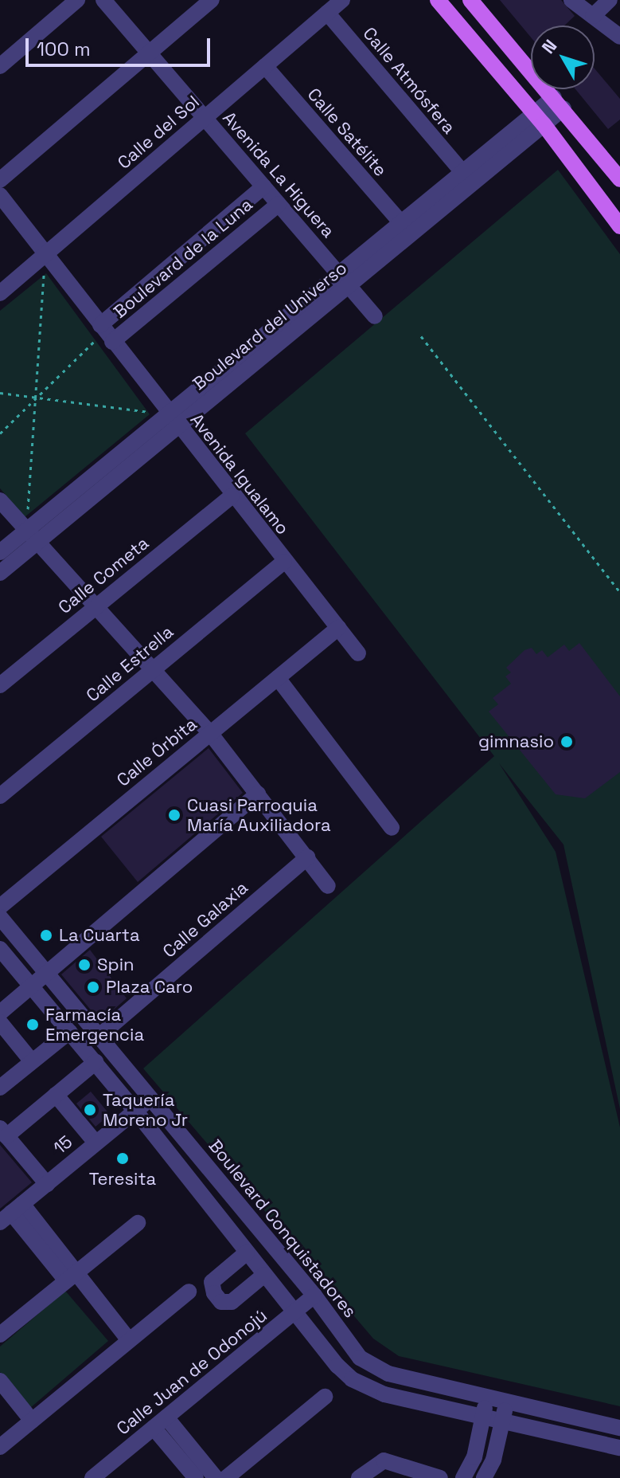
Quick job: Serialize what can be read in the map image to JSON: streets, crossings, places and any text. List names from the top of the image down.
{
  "streets": {
    "street": [
      "Calle Atmósfera",
      "Calle del Sol",
      "Calle Satélite",
      "Avenida La Higuera",
      "Boulevard de la Luna",
      "Boulevard del Universo",
      "Avenida Igualamo",
      "Calle Cometa",
      "Calle Estrella",
      "Calle Órbita",
      "Calle Galaxia",
      "15",
      "Boulevard Conquistadores",
      "Calle Juan de Odonojú"
    ]
  },
  "crossings": [
    ["Calle Atmósfera", "Calle del Sol"],
    ["Calle Atmósfera", "Boulevard del Universo"],
    ["Calle del Sol", "Calle Satélite"],
    ["Calle del Sol", "Avenida La Higuera"],
    ["Calle del Sol", "Avenida Igualamo"],
    ["Calle Satélite", "Boulevard del Universo"],
    ["Avenida La Higuera", "Boulevard de la Luna"],
    ["Avenida La Higuera", "Boulevard del Universo"],
    ["Boulevard de la Luna", "Avenida Igualamo"],
    ["Boulevard del Universo", "Avenida Igualamo"],
    ["Avenida Igualamo", "Calle Cometa"],
    ["Avenida Igualamo", "Calle Estrella"],
    ["Avenida Igualamo", "Calle Órbita"],
    ["Calle Galaxia", "Boulevard Conquistadores"],
    ["15", "Boulevard Conquistadores"],
    ["Boulevard Conquistadores", "Calle Juan de Odonojú"]
  ],
  "places": [
    "gimnasio",
    "Cuasi Parroquia María Auxiliadora",
    "La Cuarta",
    "Spin",
    "Plaza Caro",
    "Farmacía Emergencia",
    "Taquería Moreno Jr",
    "Teresita"
  ],
  "scale_bar": "100 m",
  "north": "top left"
}
